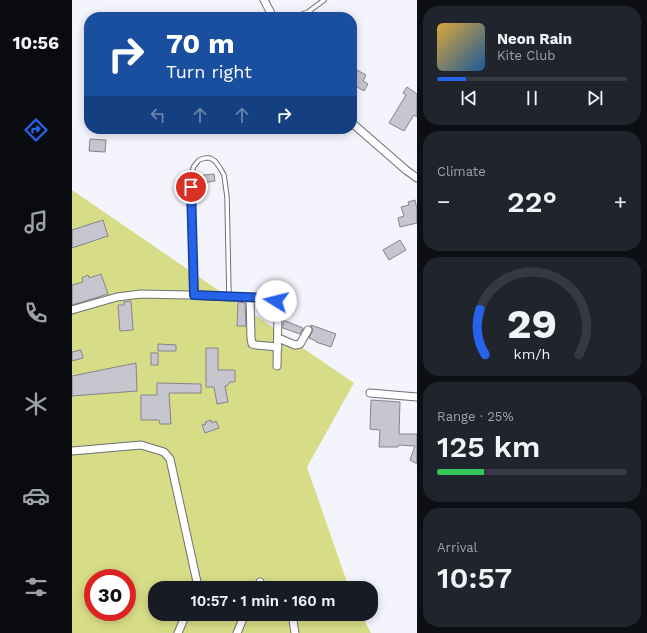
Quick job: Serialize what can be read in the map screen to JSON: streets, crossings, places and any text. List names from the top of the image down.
{
  "page": {
    "tabs": "10:56",
    "turn": ["70 m", "Turn right"],
    "song": ["Neon Rain", "Kite Club"],
    "tile": [
      "Climate",
      ["Range · 25%", "125 km"],
      ["Arrival", "10:57"]
    ],
    "heat": ["−", "22°", "+"],
    "limit": "30",
    "trip": "10:57 · 1 min · 160 m",
    "gauge": ["29", "km/h"]
  }
}
